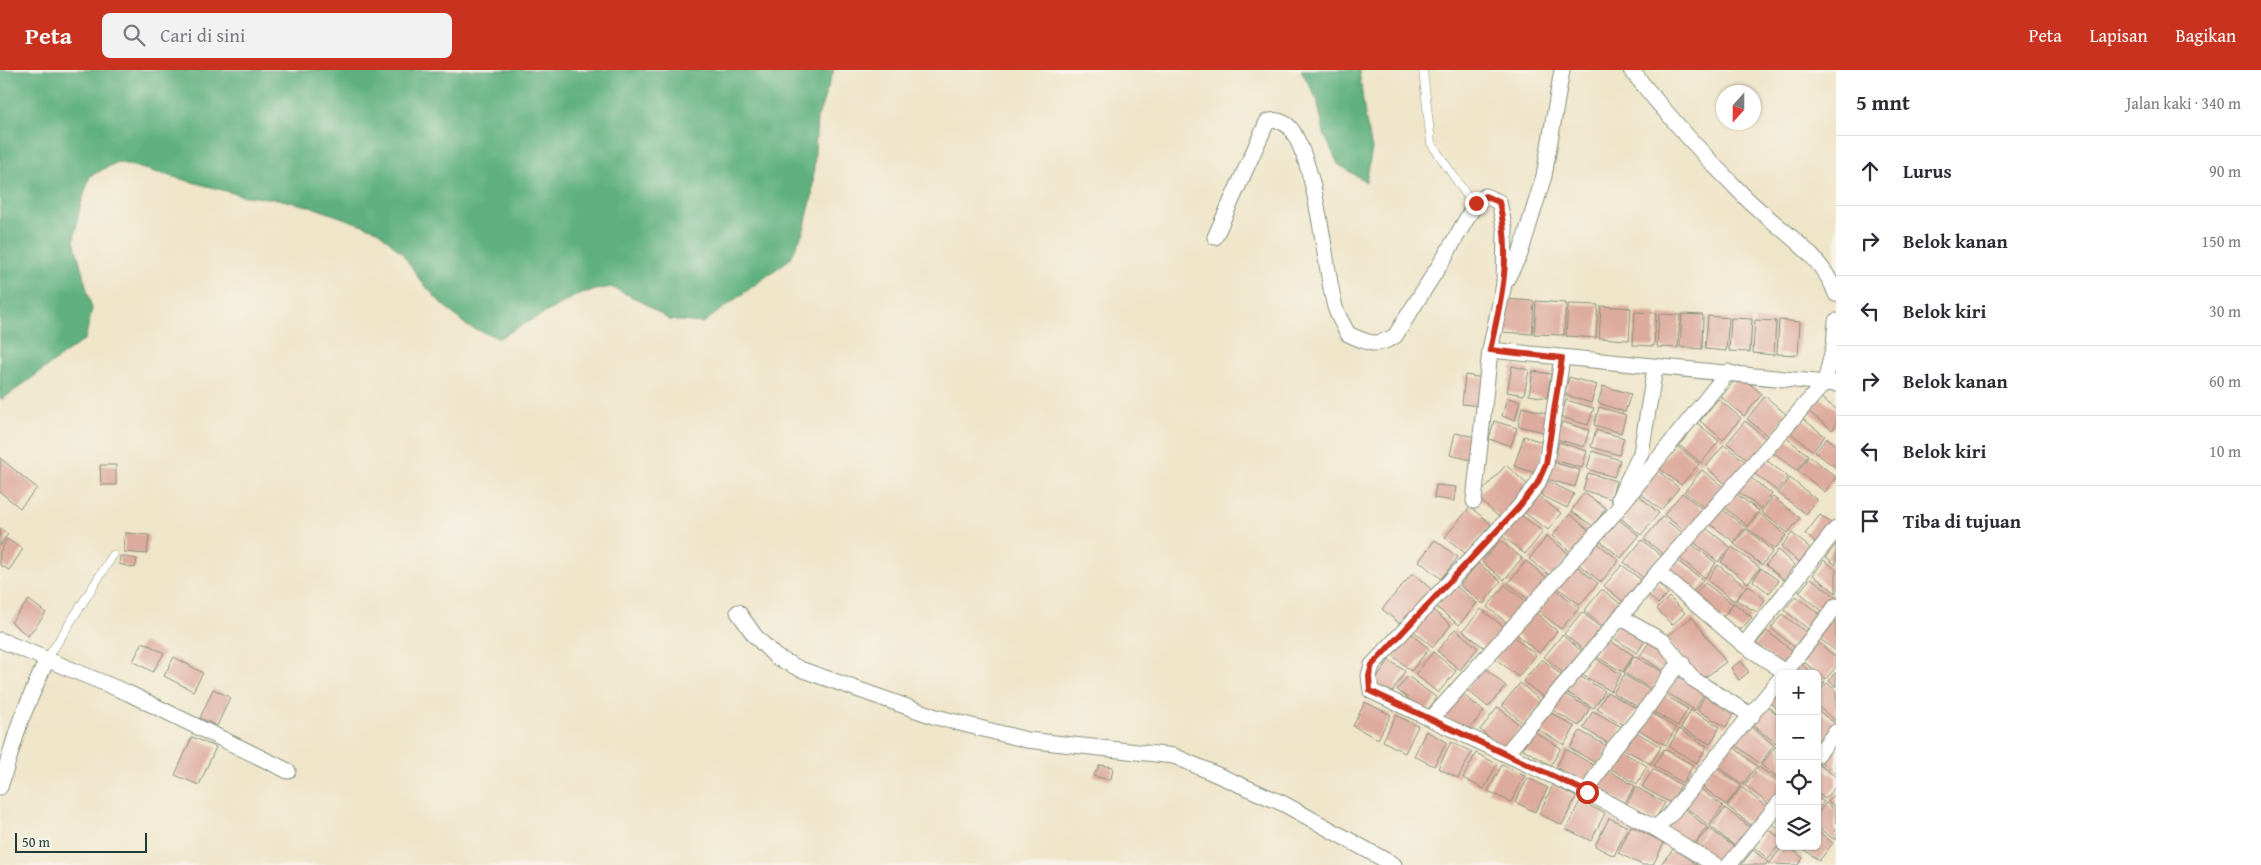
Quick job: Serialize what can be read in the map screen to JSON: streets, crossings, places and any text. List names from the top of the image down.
{
  "scale_bar": "50 m",
  "north": "bottom",
  "page": {
    "header": "Peta",
    "search": "Cari di sini",
    "nav": ["Peta", "Lapisan", "Bagikan"],
    "heading": ["5 mnt", "Jalan kaki · 340 m"],
    "list": [
      ["Lurus", "90 m"],
      ["Belok kanan", "150 m"],
      ["Belok kiri", "30 m"],
      ["Belok kanan", "60 m"],
      ["Belok kiri", "10 m"],
      "Tiba di tujuan"
    ],
    "map_buttons": ["+", "−"],
    "scale": "50 m"
  }
}
